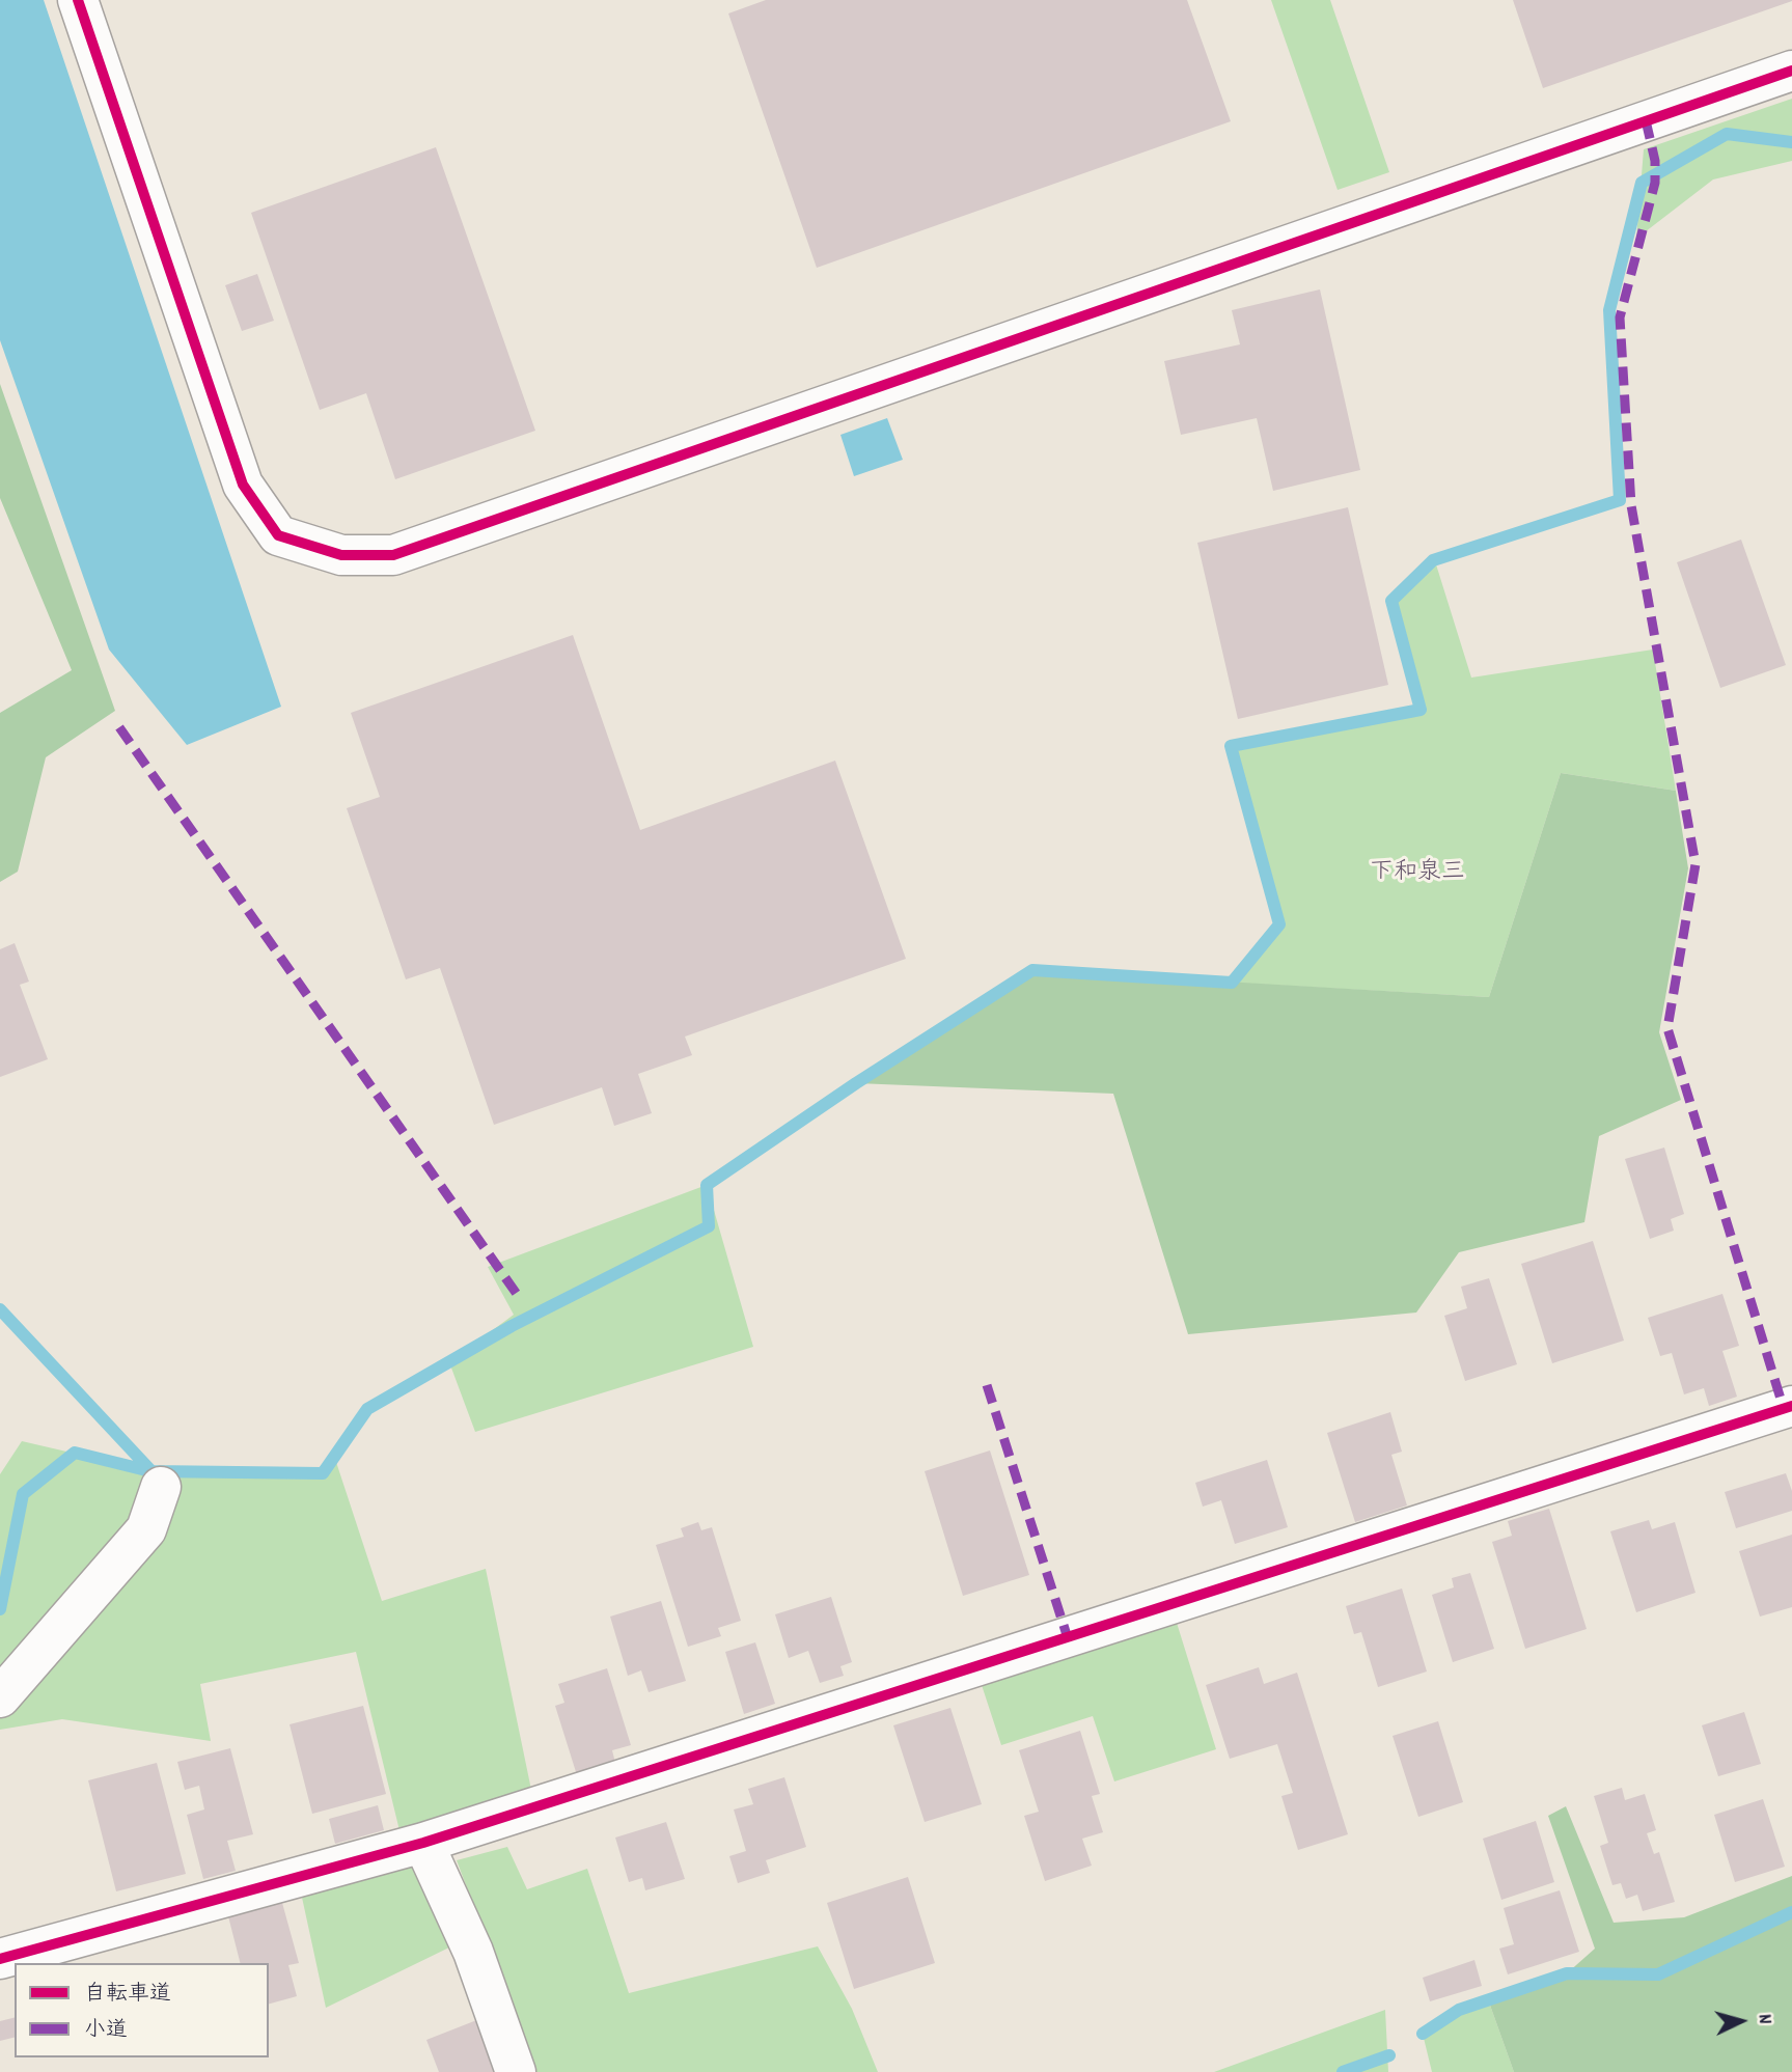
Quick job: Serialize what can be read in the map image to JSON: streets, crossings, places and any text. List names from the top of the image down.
{
  "districts": ["下和泉三"],
  "legend": ["自転車道", "小道"],
  "north": "right"
}
